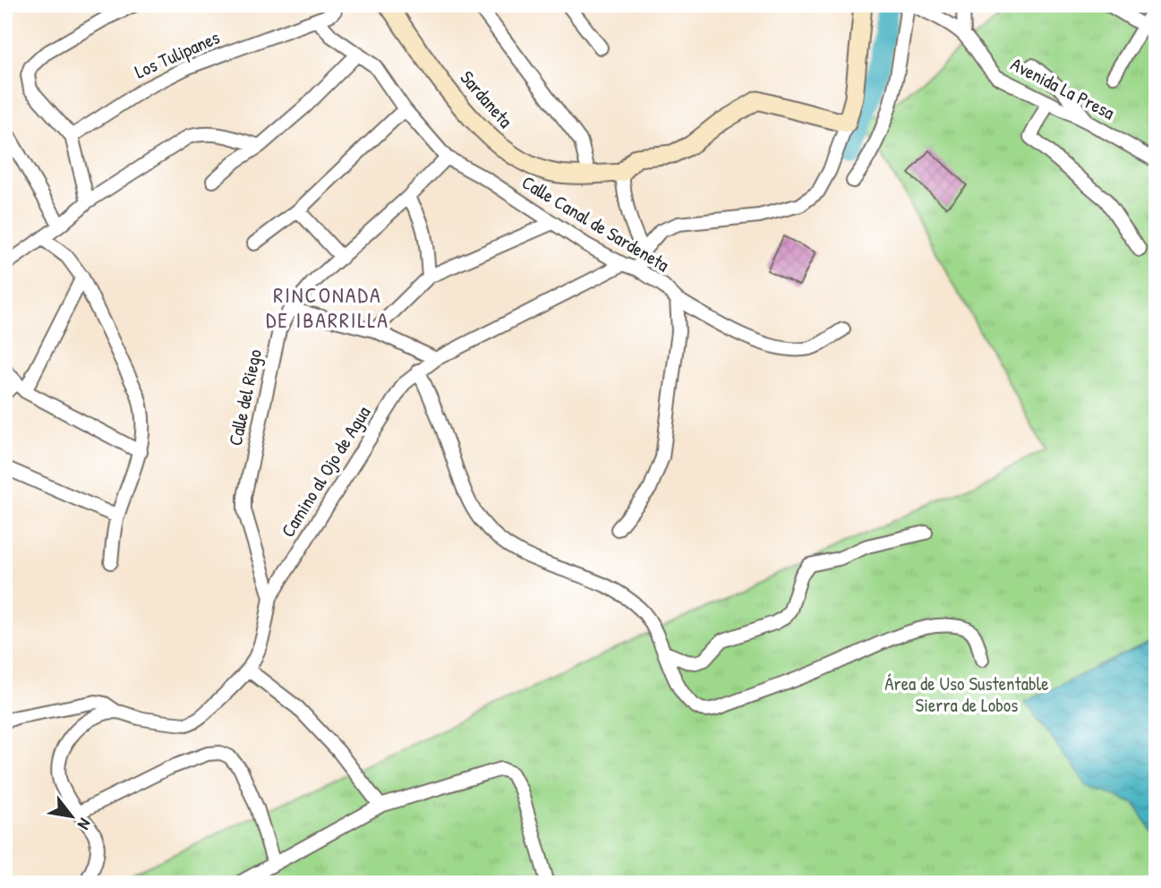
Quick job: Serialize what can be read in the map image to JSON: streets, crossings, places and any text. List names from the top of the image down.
{
  "streets": {
    "street": [
      "Los Tulipanes",
      "Avenida La Presa",
      "Sardaneta",
      "Calle Canal de Sardeneta",
      "Calle del Riego",
      "Camino al Ojo de Agua"
    ]
  },
  "crossings": [
    ["Los Tulipanes", "Calle Canal de Sardeneta"],
    ["Calle Canal de Sardeneta", "Calle del Riego"],
    ["Calle Canal de Sardeneta", "Camino al Ojo de Agua"],
    ["Calle del Riego", "Camino al Ojo de Agua"]
  ],
  "districts": ["RINCONADA DE IBARRILLA"],
  "parks": ["Área de Uso Sustentable Sierra de Lobos"],
  "north": "bottom right"
}
